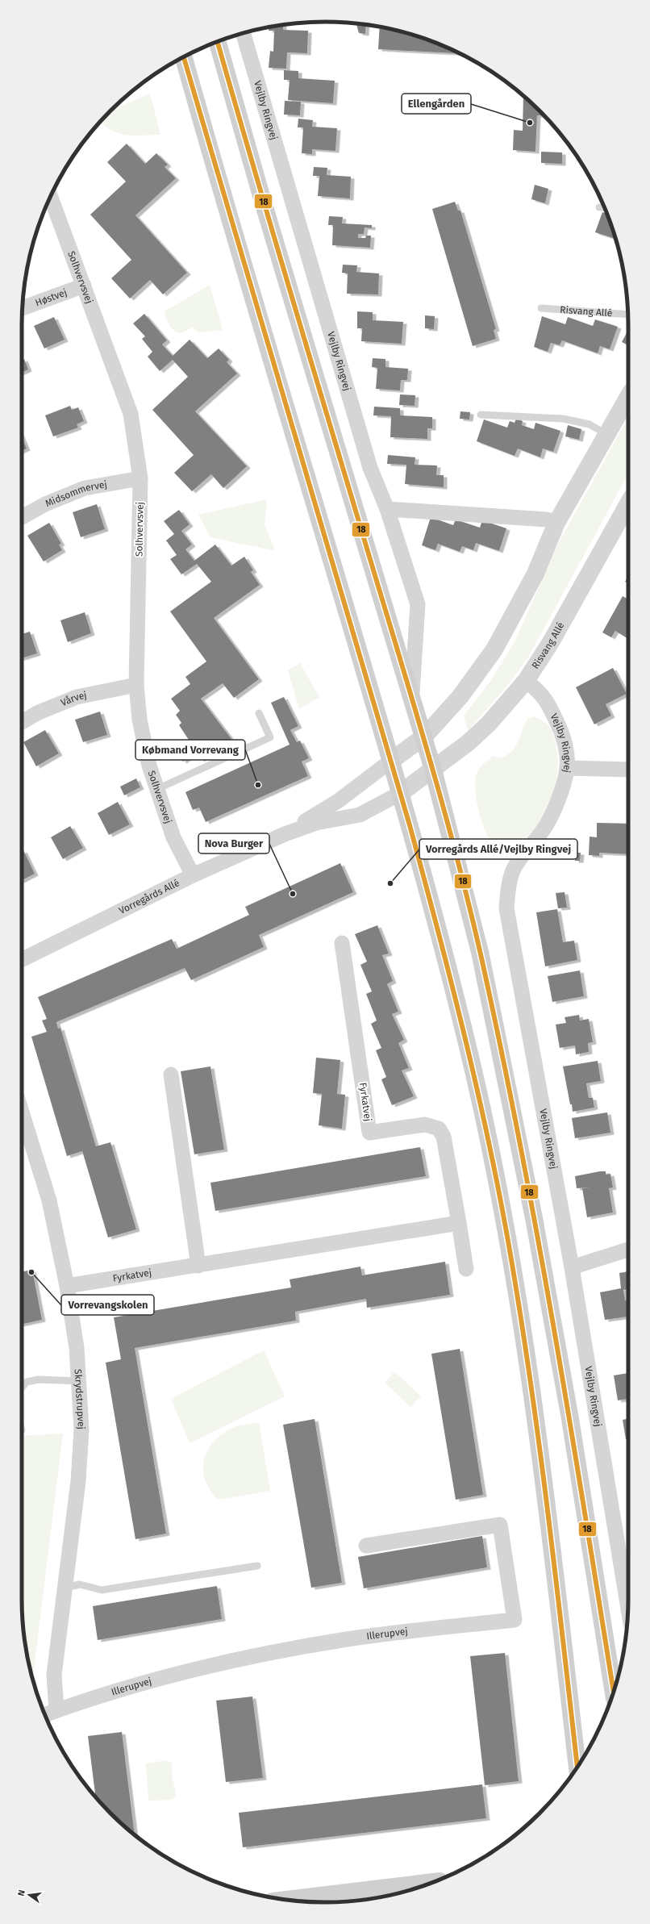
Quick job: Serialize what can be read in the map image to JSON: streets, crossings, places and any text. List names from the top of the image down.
{
  "streets": {
    "main road": ["Vejlby Ringvej"],
    "street": [
      "Solhvervsvej",
      "Høstvej",
      "Risvang Allé",
      "Midsommervej",
      "Vårvej",
      "Vorregårds Allé",
      "Fyrkatvej",
      "Skrydstrupvej",
      "Illerupvej"
    ]
  },
  "crossings": [
    ["Vejlby Ringvej", "Risvang Allé"],
    ["Solhvervsvej", "Høstvej"],
    ["Solhvervsvej", "Midsommervej"],
    ["Solhvervsvej", "Vårvej"],
    ["Solhvervsvej", "Vorregårds Allé"],
    ["Risvang Allé", "Vorregårds Allé"],
    ["Fyrkatvej", "Skrydstrupvej"],
    ["Skrydstrupvej", "Illerupvej"]
  ],
  "places": [
    "Ellengården",
    "Købmand Vorrevang",
    "Vorregårds Allé/Vejlby Ringvej",
    "Nova Burger",
    "Vorrevangskolen"
  ],
  "lines": ["transit line 18"],
  "north": "left"
}
